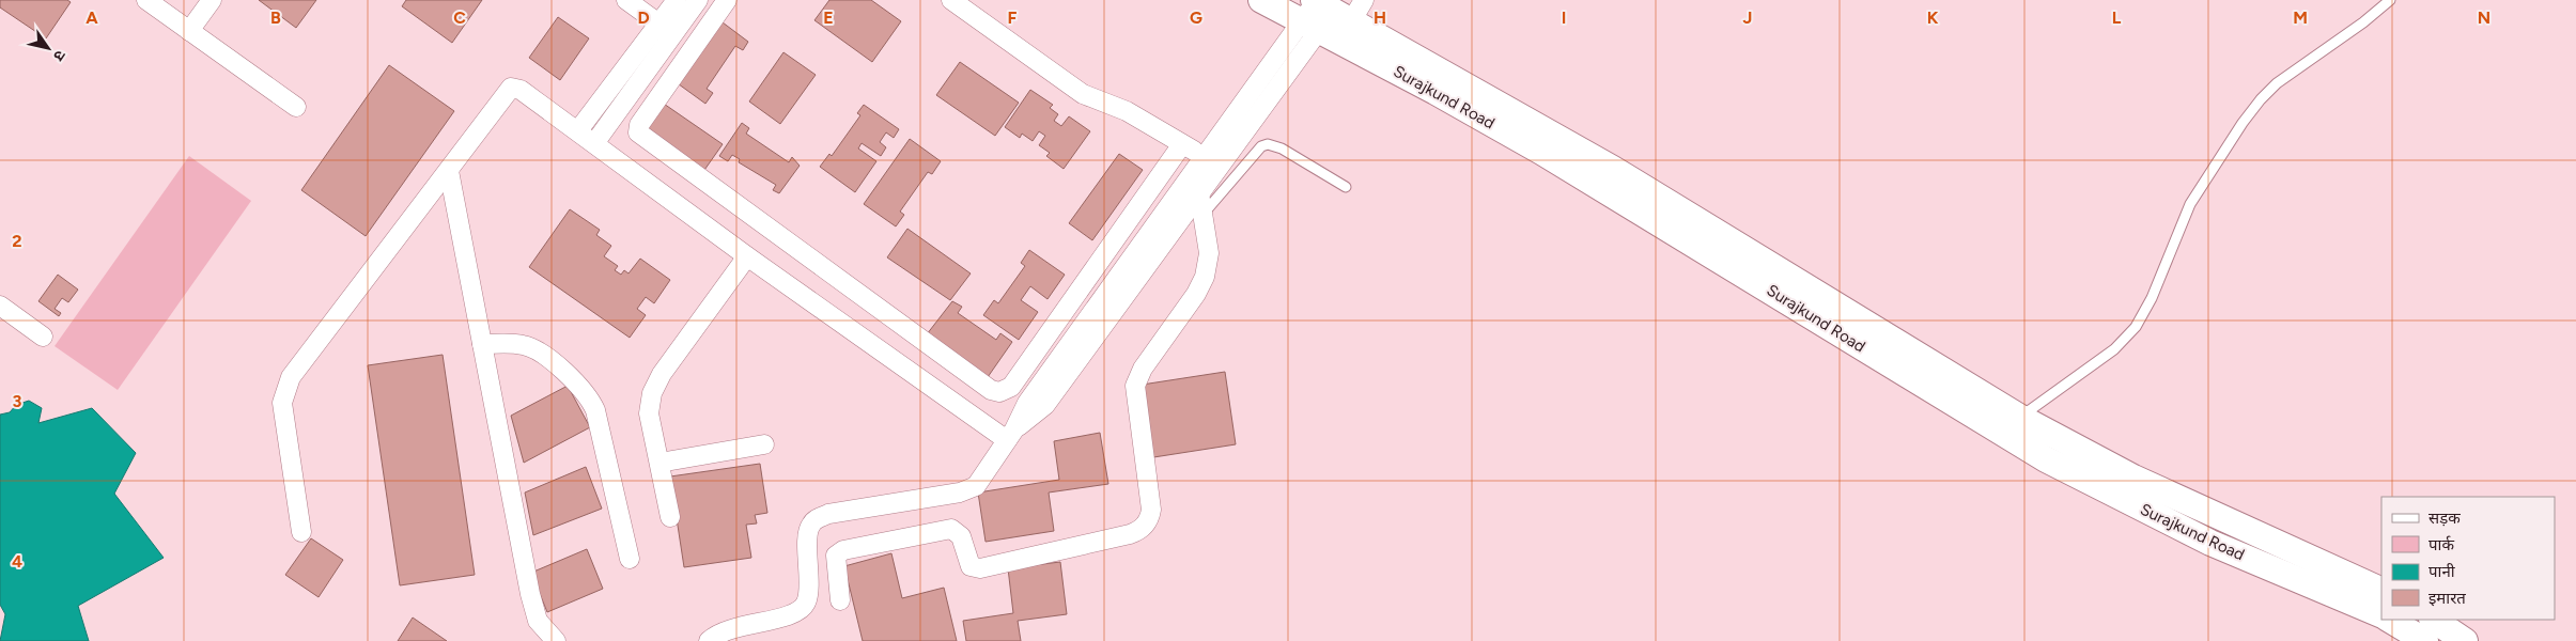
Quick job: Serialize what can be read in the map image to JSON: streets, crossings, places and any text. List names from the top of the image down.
{
  "streets": {
    "main road": ["Surajkund Road"]
  },
  "legend": [
    "सड़क",
    "पार्क",
    "पानी",
    "इमारत"
  ],
  "north": "bottom right",
  "grid": {
    "columns": [
      "A",
      "B",
      "C",
      "D",
      "E",
      "F",
      "G",
      "H",
      "I",
      "J",
      "K",
      "L",
      "M",
      "N"
    ],
    "rows": ["2", "3", "4"]
  }
}
